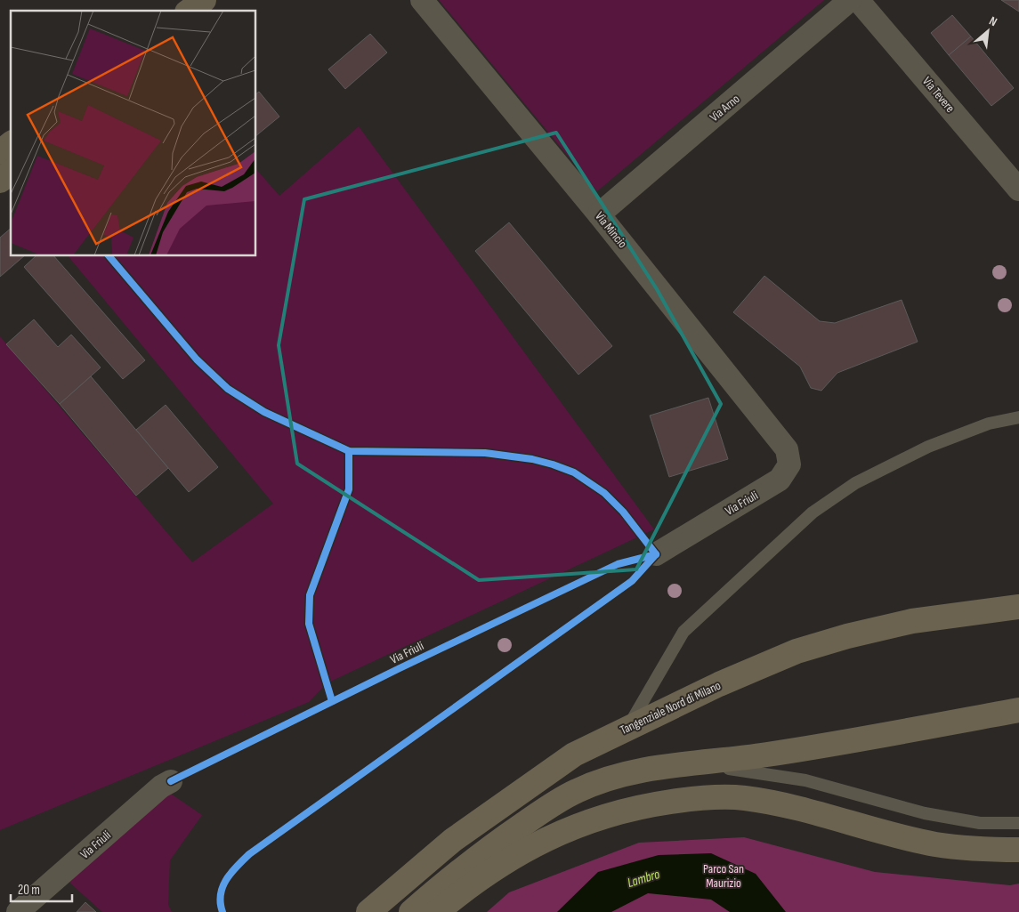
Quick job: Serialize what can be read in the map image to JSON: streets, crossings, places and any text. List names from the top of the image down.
{
  "streets": {
    "highway": ["Tangenziale Nord di Milano"],
    "street": [
      "Via Tevere",
      "Via Arno",
      "Via Mincio",
      "Via Friuli"
    ]
  },
  "crossings": [
    ["Via Arno", "Via Mincio"],
    ["Via Mincio", "Via Friuli"]
  ],
  "water": ["Lambro"],
  "parks": ["Parco San Maurizio"],
  "scale_bar": "20 m",
  "north": "top right"
}
